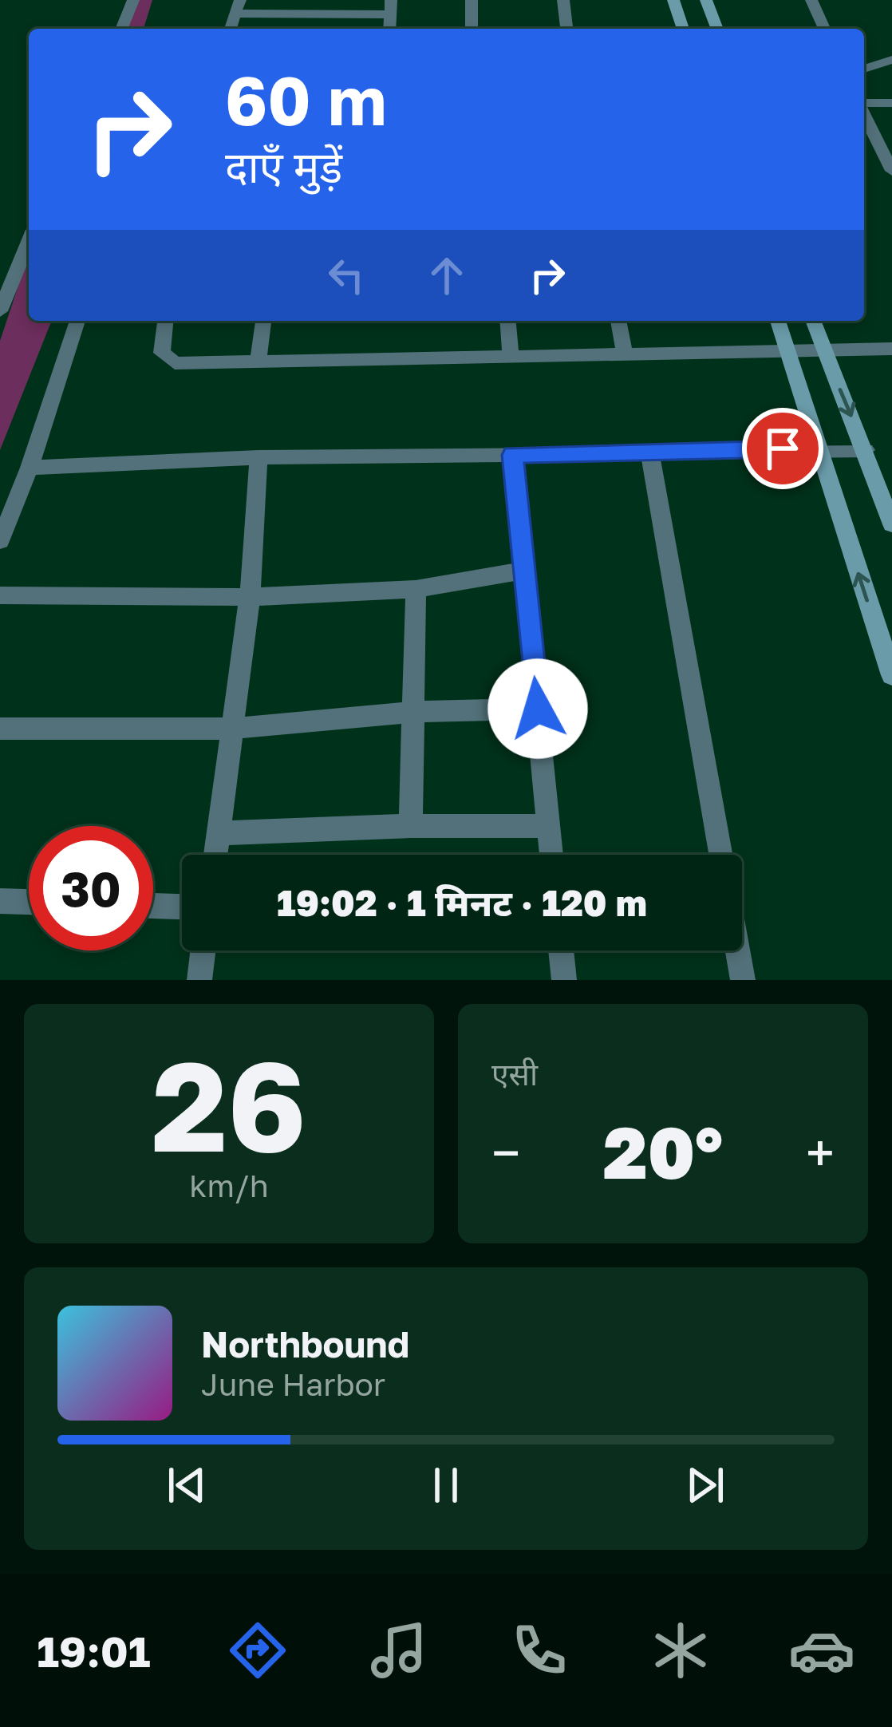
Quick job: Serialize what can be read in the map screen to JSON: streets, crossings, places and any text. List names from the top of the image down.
{
  "page": {
    "turn": ["60 m", "दाएँ मुड़ें"],
    "limit": "30",
    "trip": "19:02 · 1 मिनट · 120 m",
    "tile": [
      ["26", "km/h"],
      "एसी"
    ],
    "heat": ["−", "20°", "+"],
    "song": ["Northbound", "June Harbor"],
    "tabs": "19:01"
  }
}
